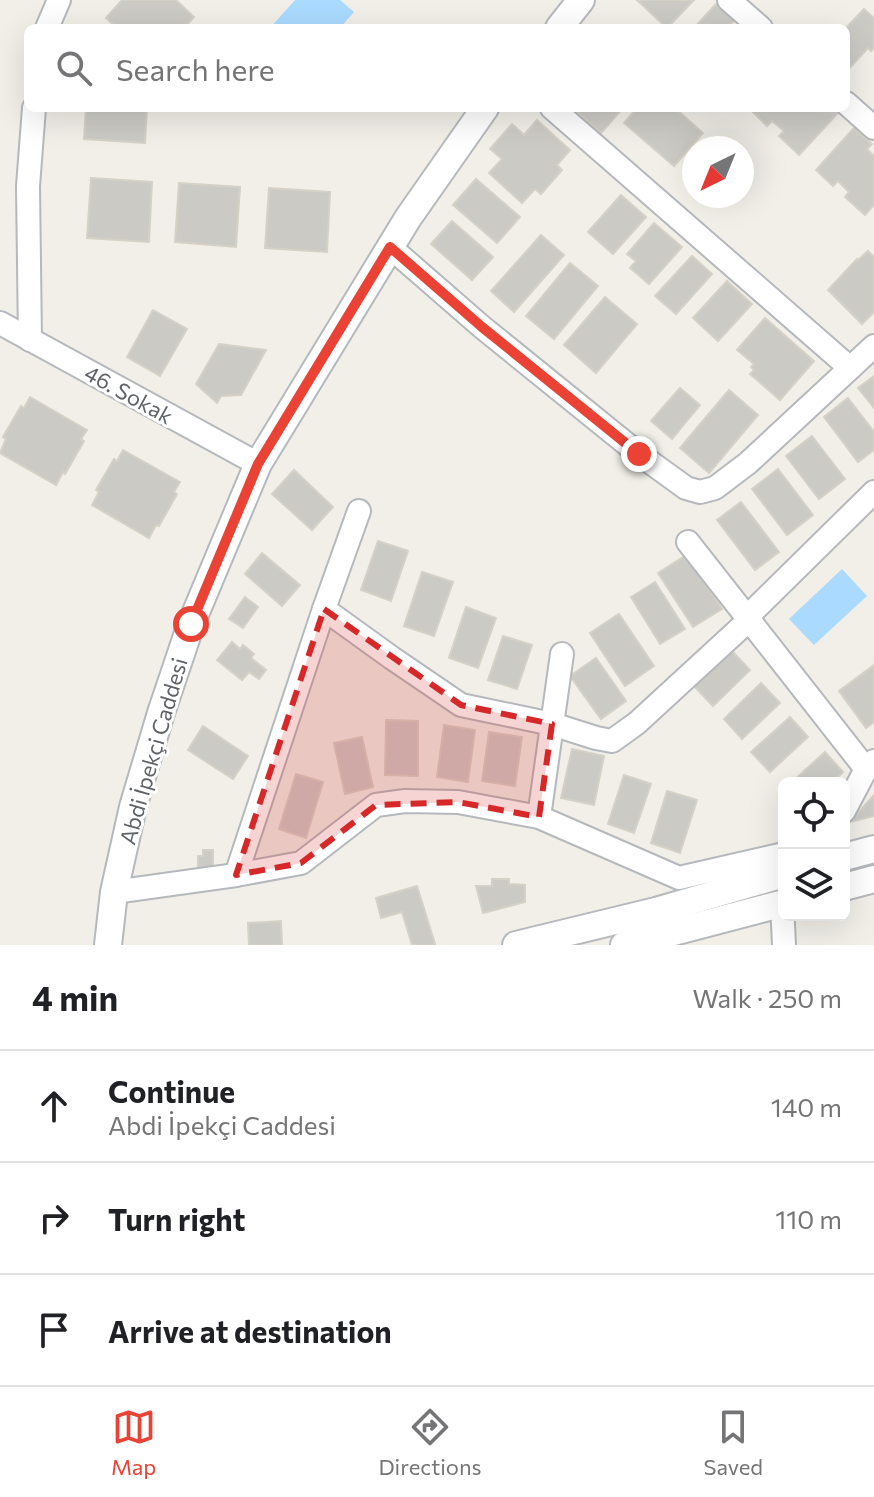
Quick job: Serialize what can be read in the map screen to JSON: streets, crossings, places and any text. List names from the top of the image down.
{
  "streets": {
    "street": ["46. Sokak", "Abdi İpekçi Caddesi"]
  },
  "crossings": [
    ["46. Sokak", "Abdi İpekçi Caddesi"]
  ],
  "north": "bottom left",
  "page": {
    "search": "Search here",
    "heading": ["4 min", "Walk · 250 m"],
    "list": [
      ["Continue", "Abdi İpekçi Caddesi", "140 m"],
      ["Turn right", "110 m"],
      "Arrive at destination"
    ],
    "nav": ["Map", "Directions", "Saved"]
  }
}
